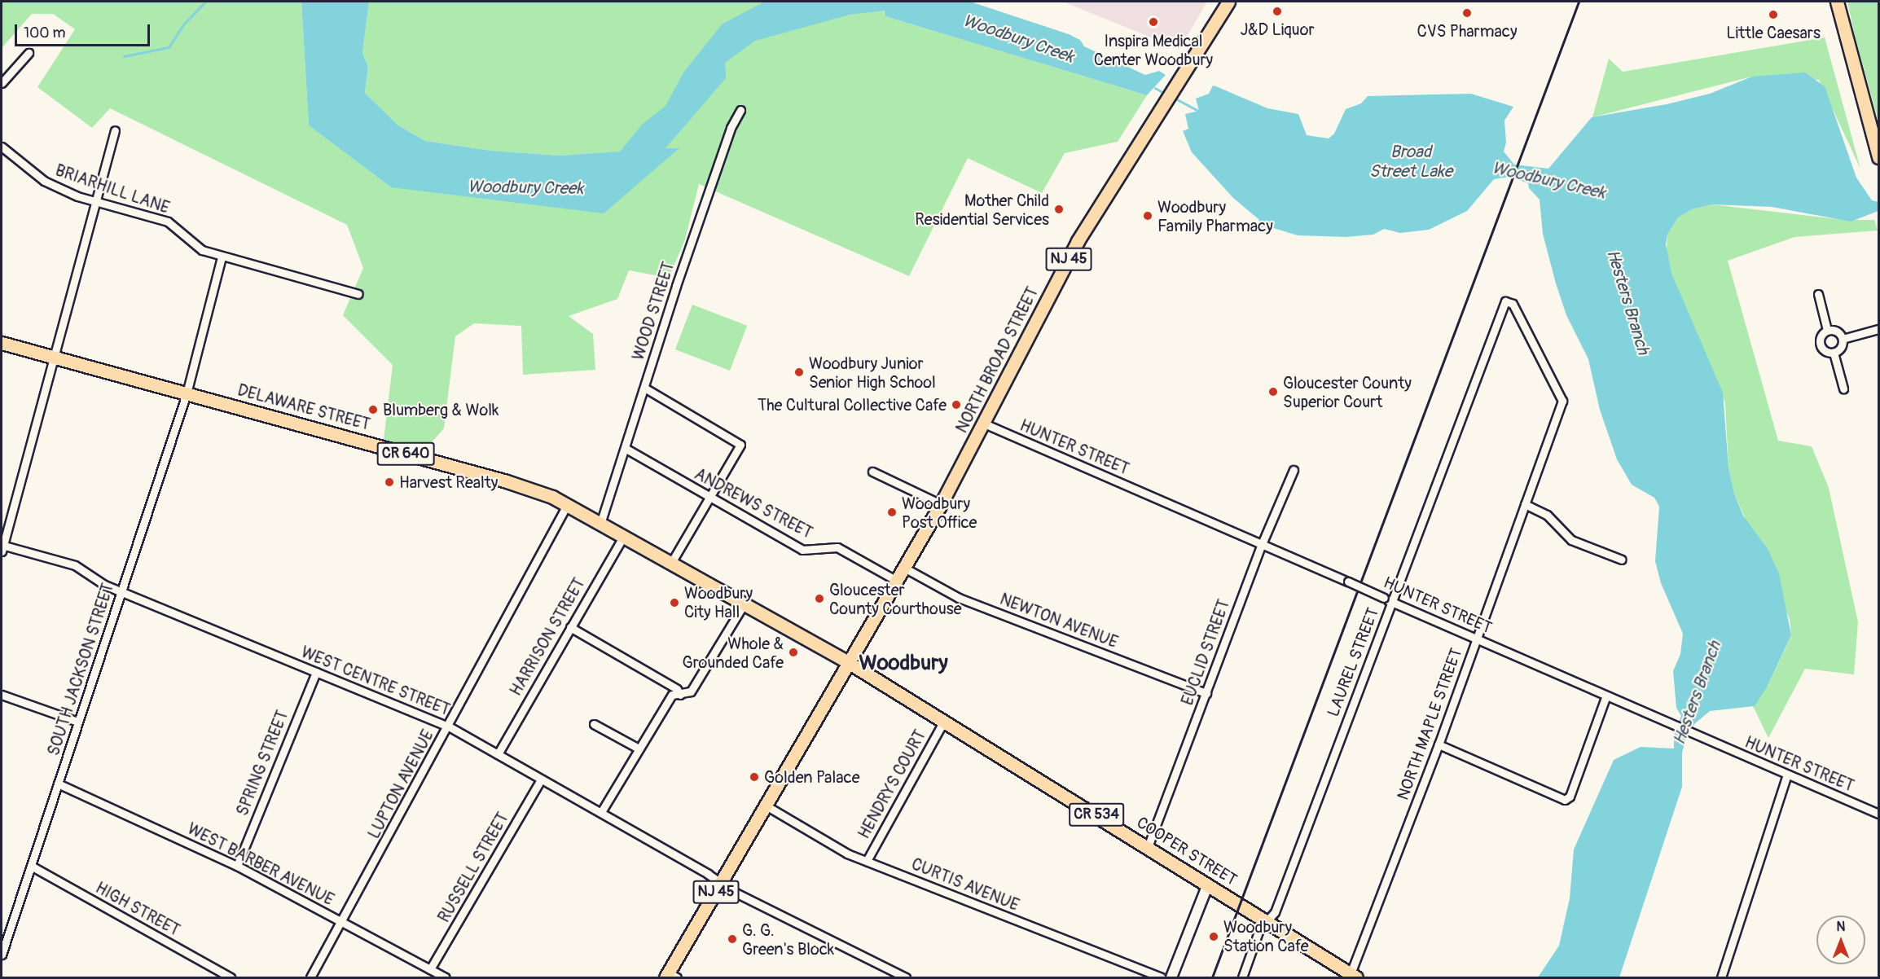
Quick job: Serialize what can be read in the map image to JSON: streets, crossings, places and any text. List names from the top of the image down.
{
  "streets": {
    "main road": [
      "NJ 45",
      "NORTH BROAD STREET",
      "DELAWARE STREET",
      "CR 640",
      "CR 534",
      "COOPER STREET"
    ],
    "street": [
      "BRIARHILL LANE",
      "WOOD STREET",
      "HUNTER STREET",
      "ANDREWS STREET",
      "NEWTON AVENUE",
      "HARRISON STREET",
      "EUCLID STREET",
      "LAUREL STREET",
      "SOUTH JACKSON STREET",
      "WEST CENTRE STREET",
      "NORTH MAPLE STREET",
      "SPRING STREET",
      "LUPTON AVENUE",
      "HENDRYS COURT",
      "WEST BARBER AVENUE",
      "RUSSELL STREET",
      "CURTIS AVENUE",
      "HIGH STREET"
    ]
  },
  "crossings": [
    ["BRIARHILL LANE", "SOUTH JACKSON STREET"],
    ["NJ 45", "NORTH BROAD STREET"],
    ["NJ 45", "DELAWARE STREET"],
    ["NJ 45", "WEST CENTRE STREET"],
    ["NJ 45", "COOPER STREET"],
    ["NJ 45", "CURTIS AVENUE"],
    ["WOOD STREET", "DELAWARE STREET"],
    ["WOOD STREET", "ANDREWS STREET"],
    ["NORTH BROAD STREET", "DELAWARE STREET"],
    ["NORTH BROAD STREET", "HUNTER STREET"],
    ["NORTH BROAD STREET", "ANDREWS STREET"],
    ["NORTH BROAD STREET", "NEWTON AVENUE"],
    ["NORTH BROAD STREET", "COOPER STREET"],
    ["DELAWARE STREET", "HARRISON STREET"],
    ["DELAWARE STREET", "SOUTH JACKSON STREET"],
    ["DELAWARE STREET", "LUPTON AVENUE"],
    ["DELAWARE STREET", "COOPER STREET"],
    ["HUNTER STREET", "EUCLID STREET"],
    ["HUNTER STREET", "LAUREL STREET"],
    ["HUNTER STREET", "NORTH MAPLE STREET"],
    ["NEWTON AVENUE", "EUCLID STREET"],
    ["HARRISON STREET", "WEST CENTRE STREET"],
    ["EUCLID STREET", "COOPER STREET"],
    ["LAUREL STREET", "NORTH MAPLE STREET"],
    ["LAUREL STREET", "COOPER STREET"],
    ["SOUTH JACKSON STREET", "WEST CENTRE STREET"],
    ["SOUTH JACKSON STREET", "WEST BARBER AVENUE"],
    ["SOUTH JACKSON STREET", "HIGH STREET"],
    ["WEST CENTRE STREET", "SPRING STREET"],
    ["WEST CENTRE STREET", "LUPTON AVENUE"],
    ["WEST CENTRE STREET", "RUSSELL STREET"],
    ["NORTH MAPLE STREET", "COOPER STREET"],
    ["SPRING STREET", "WEST BARBER AVENUE"],
    ["LUPTON AVENUE", "WEST BARBER AVENUE"],
    ["HENDRYS COURT", "COOPER STREET"],
    ["HENDRYS COURT", "CURTIS AVENUE"],
    ["WEST BARBER AVENUE", "RUSSELL STREET"]
  ],
  "districts": ["Woodbury"],
  "water": ["Woodbury Creek", "Broad Street Lake", "Hesters Branch"],
  "places": [
    "J&D Liquor",
    "CVS Pharmacy",
    "Little Caesars",
    "Inspira Medical Center Woodbury",
    "Mother Child Residential Services",
    "Woodbury Family Pharmacy",
    "Woodbury Junior Senior High School",
    "Gloucester County Superior Court",
    "The Cultural Collective Cafe",
    "Blumberg & Wolk",
    "Harvest Realty",
    "Woodbury Post Office",
    "Gloucester County Courthouse",
    "Woodbury City Hall",
    "Whole & Grounded Cafe",
    "Golden Palace",
    "Woodbury Station Cafe",
    "G. G. Green's Block"
  ],
  "scale_bar": "100 m",
  "north": "top"
}
